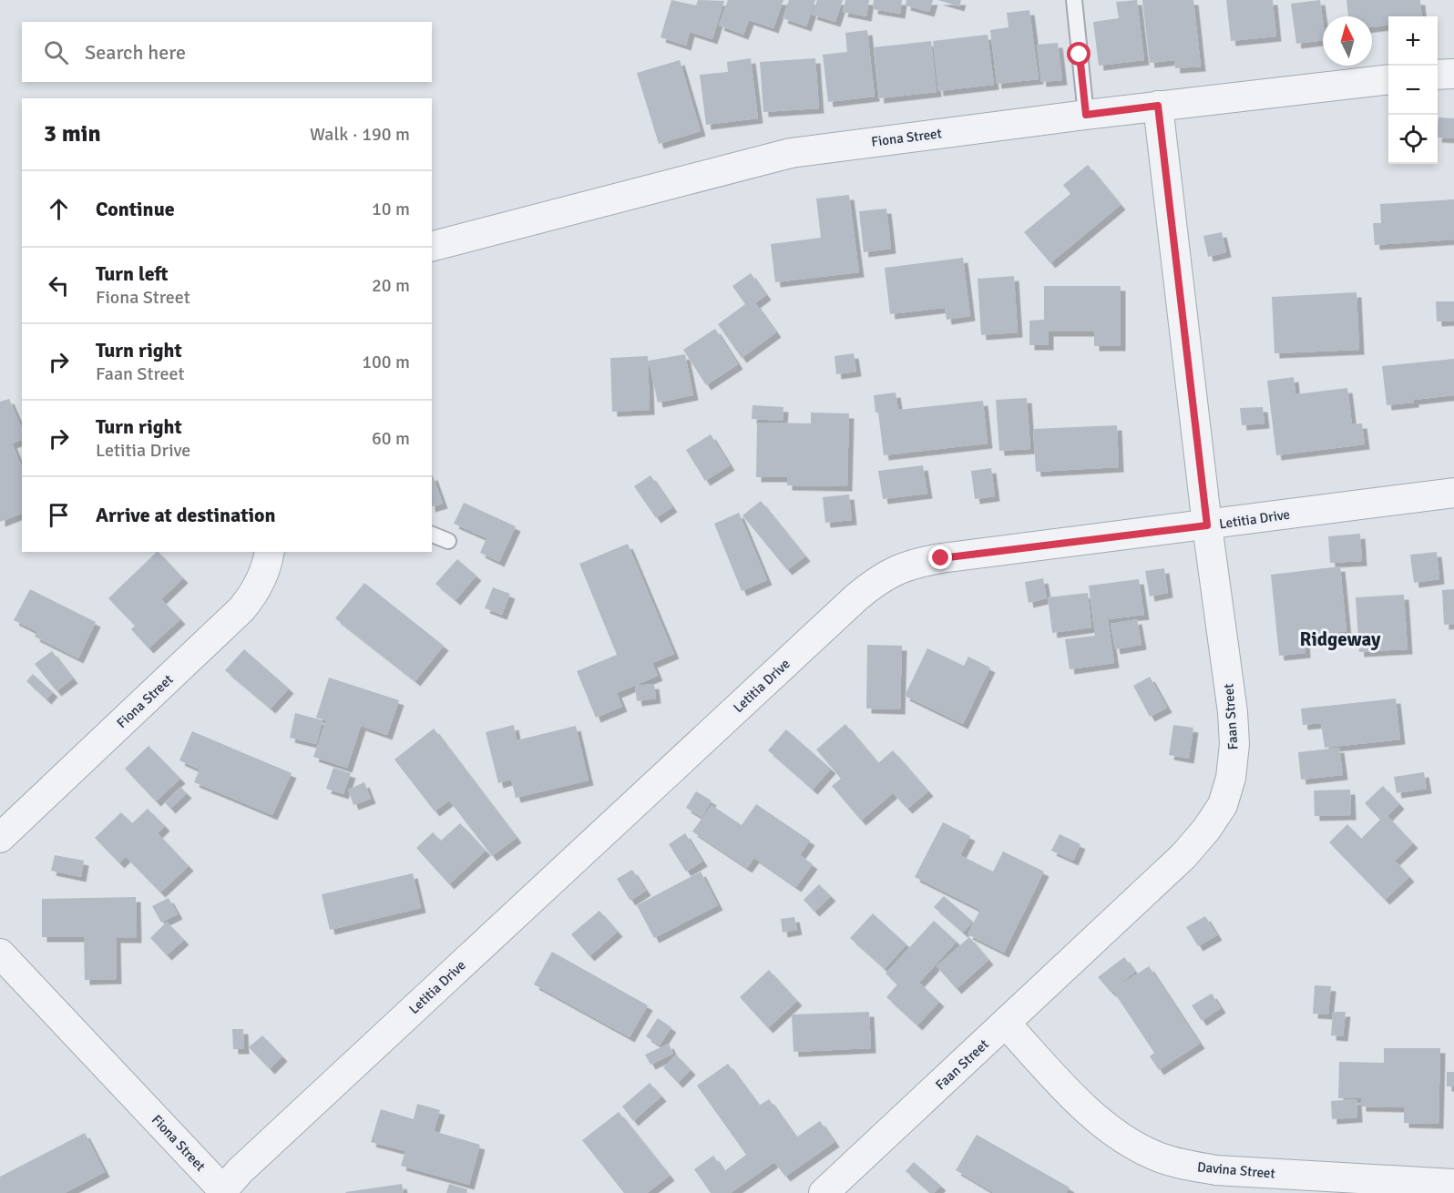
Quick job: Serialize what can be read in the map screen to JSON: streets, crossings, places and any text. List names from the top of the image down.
{
  "streets": {
    "street": [
      "Fiona Street",
      "Letitia Drive",
      "Faan Street",
      "Davina Street"
    ]
  },
  "crossings": [
    ["Fiona Street", "Letitia Drive"],
    ["Fiona Street", "Faan Street"],
    ["Letitia Drive", "Faan Street"],
    ["Faan Street", "Davina Street"]
  ],
  "districts": ["Ridgeway"],
  "north": "top",
  "page": {
    "map_buttons": ["+", "−"],
    "search": "Search here",
    "heading": ["3 min", "Walk · 190 m"],
    "list": [
      ["Continue", "10 m"],
      ["Turn left", "Fiona Street", "20 m"],
      ["Turn right", "Faan Street", "100 m"],
      ["Turn right", "Letitia Drive", "60 m"],
      "Arrive at destination"
    ]
  }
}
